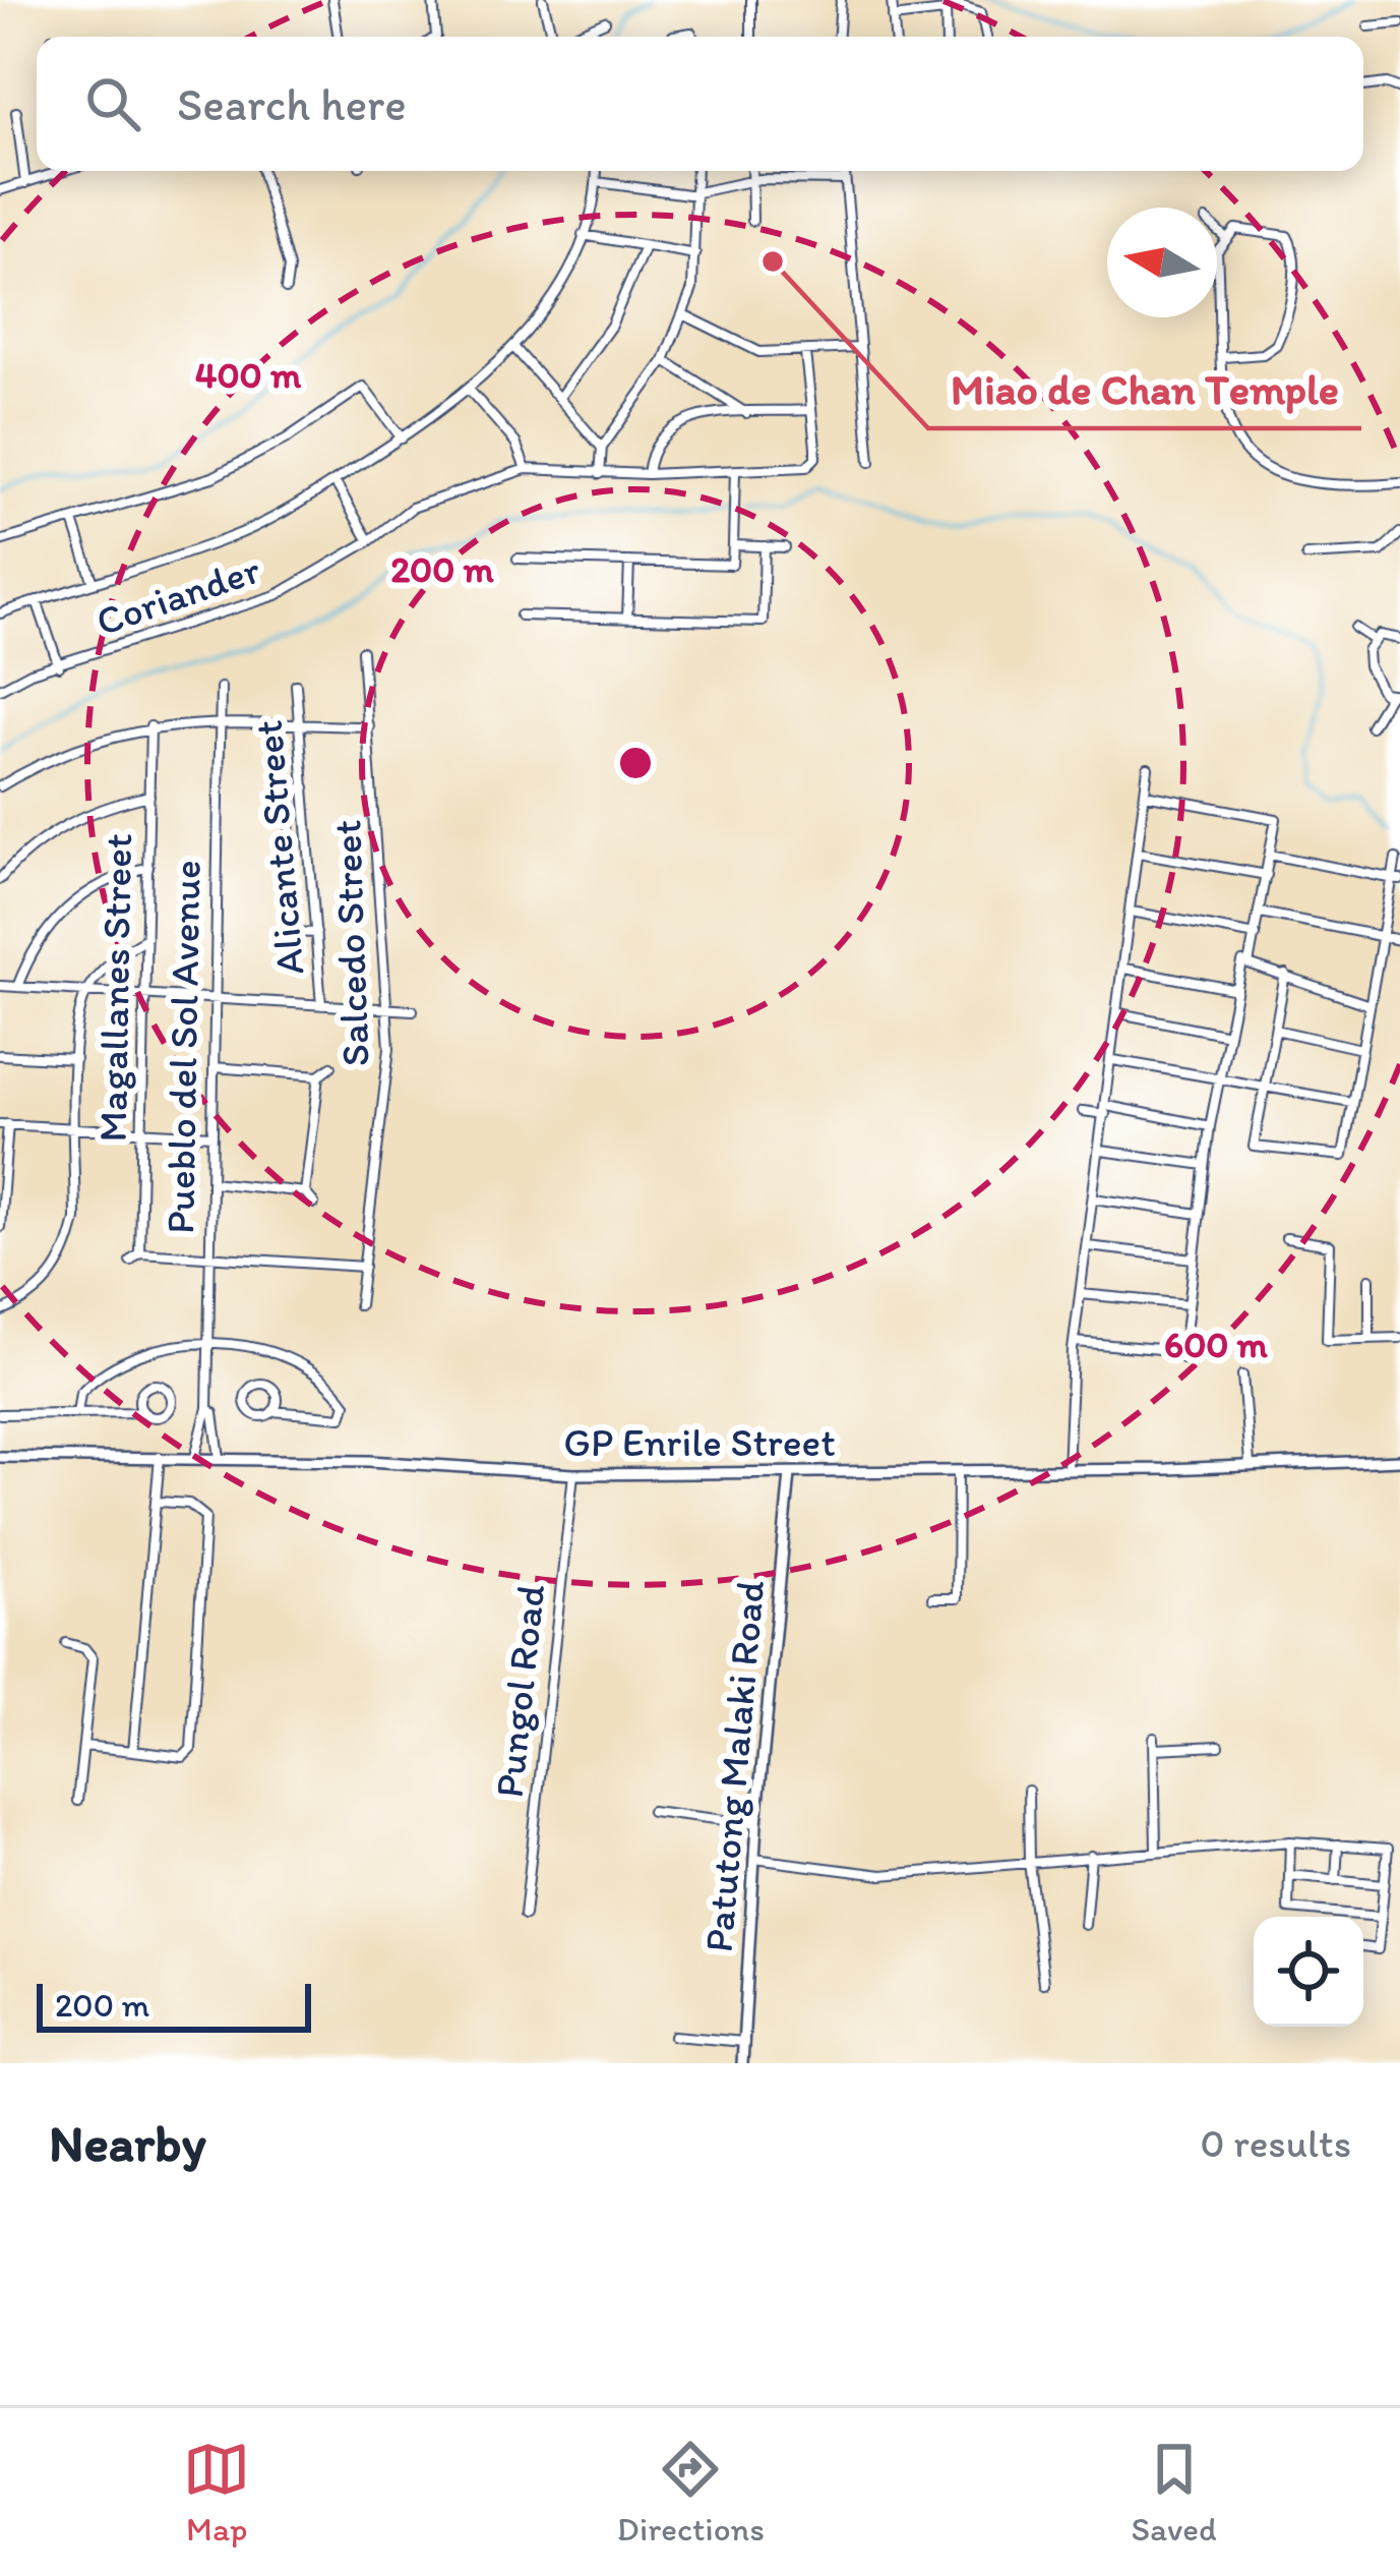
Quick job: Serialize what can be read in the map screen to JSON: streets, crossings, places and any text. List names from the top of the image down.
{
  "streets": {
    "street": [
      "Coriander",
      "Alicante Street",
      "Salcedo Street",
      "Magallanes Street",
      "Pueblo del Sol Avenue",
      "GP Enrile Street",
      "Pungol Road",
      "Patutong Malaki Road"
    ]
  },
  "crossings": [
    ["Pueblo del Sol Avenue", "GP Enrile Street"],
    ["GP Enrile Street", "Pungol Road"],
    ["GP Enrile Street", "Patutong Malaki Road"]
  ],
  "places": ["Miao de Chan Temple"],
  "scale_bar": "200 m",
  "north": "left",
  "page": {
    "search": "Search here",
    "scale": "200 m",
    "heading": ["Nearby", "0 results"],
    "nav": ["Map", "Directions", "Saved"]
  },
  "rings": ["400 m", "200 m", "600 m"]
}
